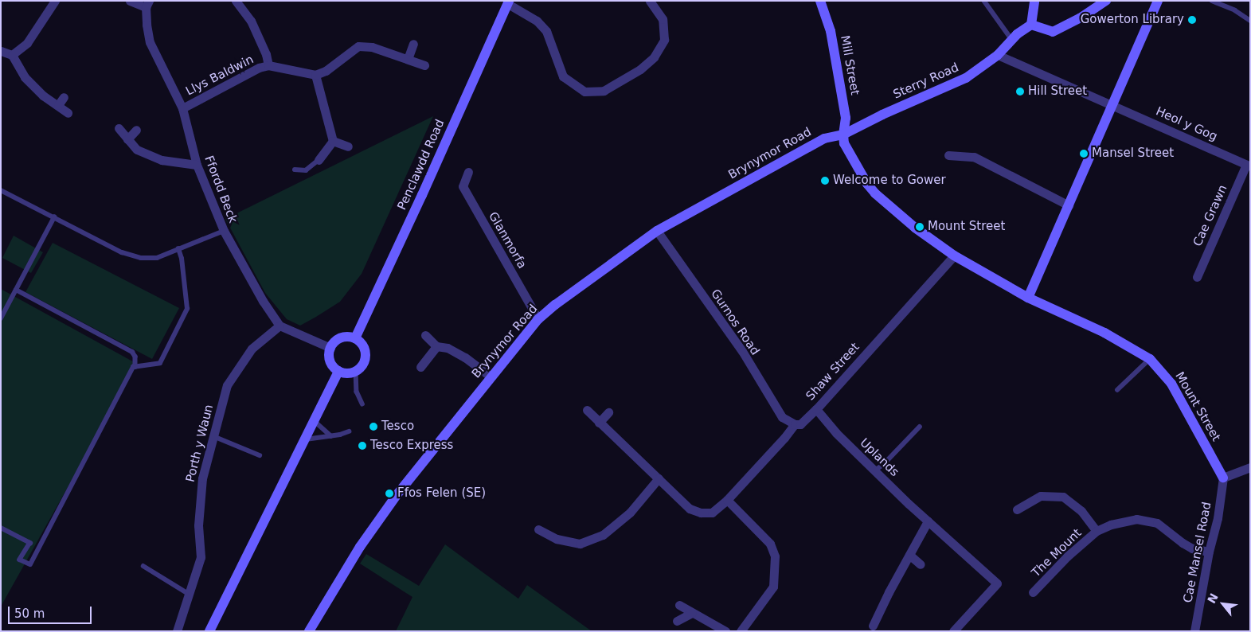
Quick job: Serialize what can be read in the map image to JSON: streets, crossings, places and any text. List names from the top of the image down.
{
  "streets": {
    "street": [
      "Mill Street",
      "Llys Baldwin",
      "Sterry Road",
      "Heol y Gog",
      "Brynymor Road",
      "Penclawdd Road",
      "Ffordd Beck",
      "Cae Grawn",
      "Glanmorfa",
      "Gurnos Road",
      "Shaw Street",
      "Mount Street",
      "Porth y Waun",
      "Uplands",
      "Cae Mansel Road",
      "The Mount"
    ]
  },
  "crossings": [
    ["Mill Street", "Sterry Road"],
    ["Mill Street", "Brynymor Road"],
    ["Mill Street", "Mount Street"],
    ["Llys Baldwin", "Ffordd Beck"],
    ["Sterry Road", "Brynymor Road"],
    ["Sterry Road", "Mount Street"],
    ["Heol y Gog", "Cae Grawn"],
    ["Brynymor Road", "Glanmorfa"],
    ["Brynymor Road", "Gurnos Road"],
    ["Brynymor Road", "Mount Street"],
    ["Ffordd Beck", "Porth y Waun"],
    ["Gurnos Road", "Shaw Street"],
    ["Shaw Street", "Mount Street"],
    ["Shaw Street", "Uplands"],
    ["Mount Street", "Cae Mansel Road"],
    ["Cae Mansel Road", "The Mount"]
  ],
  "places": [
    "Gowerton Library",
    "Hill Street",
    "Mansel Street",
    "Welcome to Gower",
    "Mount Street",
    "Tesco",
    "Tesco Express",
    "Ffos Felen (SE)"
  ],
  "scale_bar": "50 m",
  "north": "top left"
}
